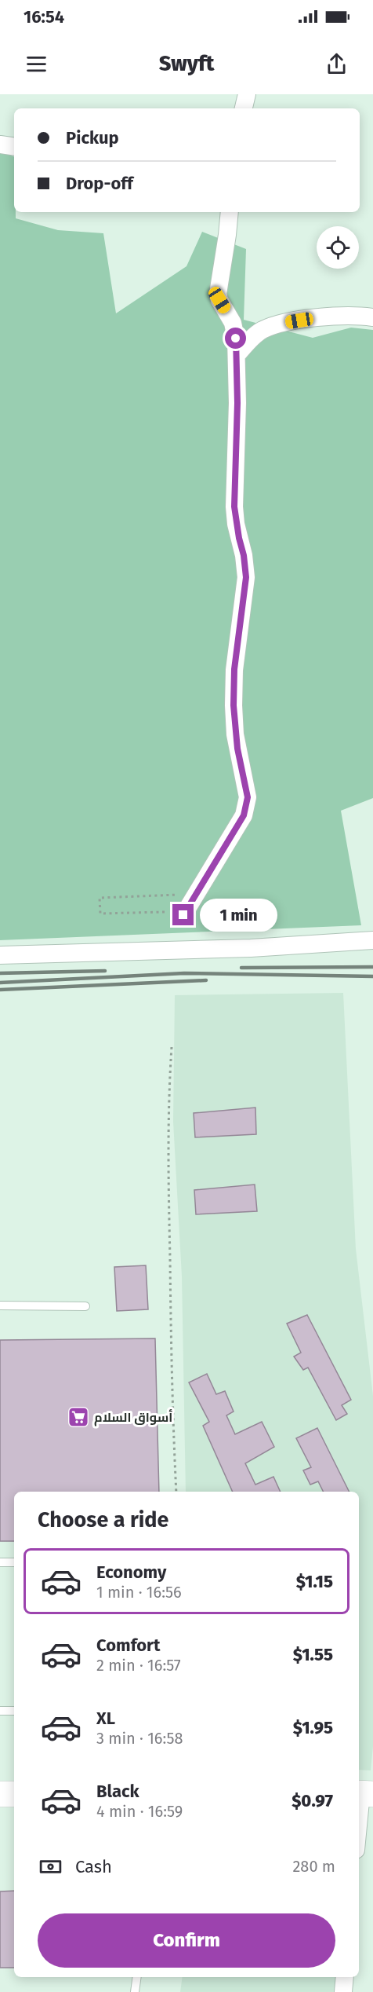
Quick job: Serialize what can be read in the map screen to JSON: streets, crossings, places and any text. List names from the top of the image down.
{
  "places": {
    "supermarket": ["أسواق السلام"]
  },
  "page": {
    "status": "16:54",
    "header": "Swyft",
    "banner": ["Pickup", "Drop-off"],
    "bubble": "1 min",
    "heading": "Choose a ride",
    "list": [
      {
        "name": "Economy",
        "note": "1 min · 16:56",
        "value": "$1.15"
      },
      {
        "name": "Comfort",
        "note": "2 min · 16:57",
        "value": "$1.55"
      },
      {
        "name": "XL",
        "note": "3 min · 16:58",
        "value": "$1.95"
      },
      {
        "name": "Black",
        "note": "4 min · 16:59",
        "value": "$0.97"
      }
    ],
    "pay": ["Cash", "280 m"],
    "buttons": "Confirm"
  }
}
